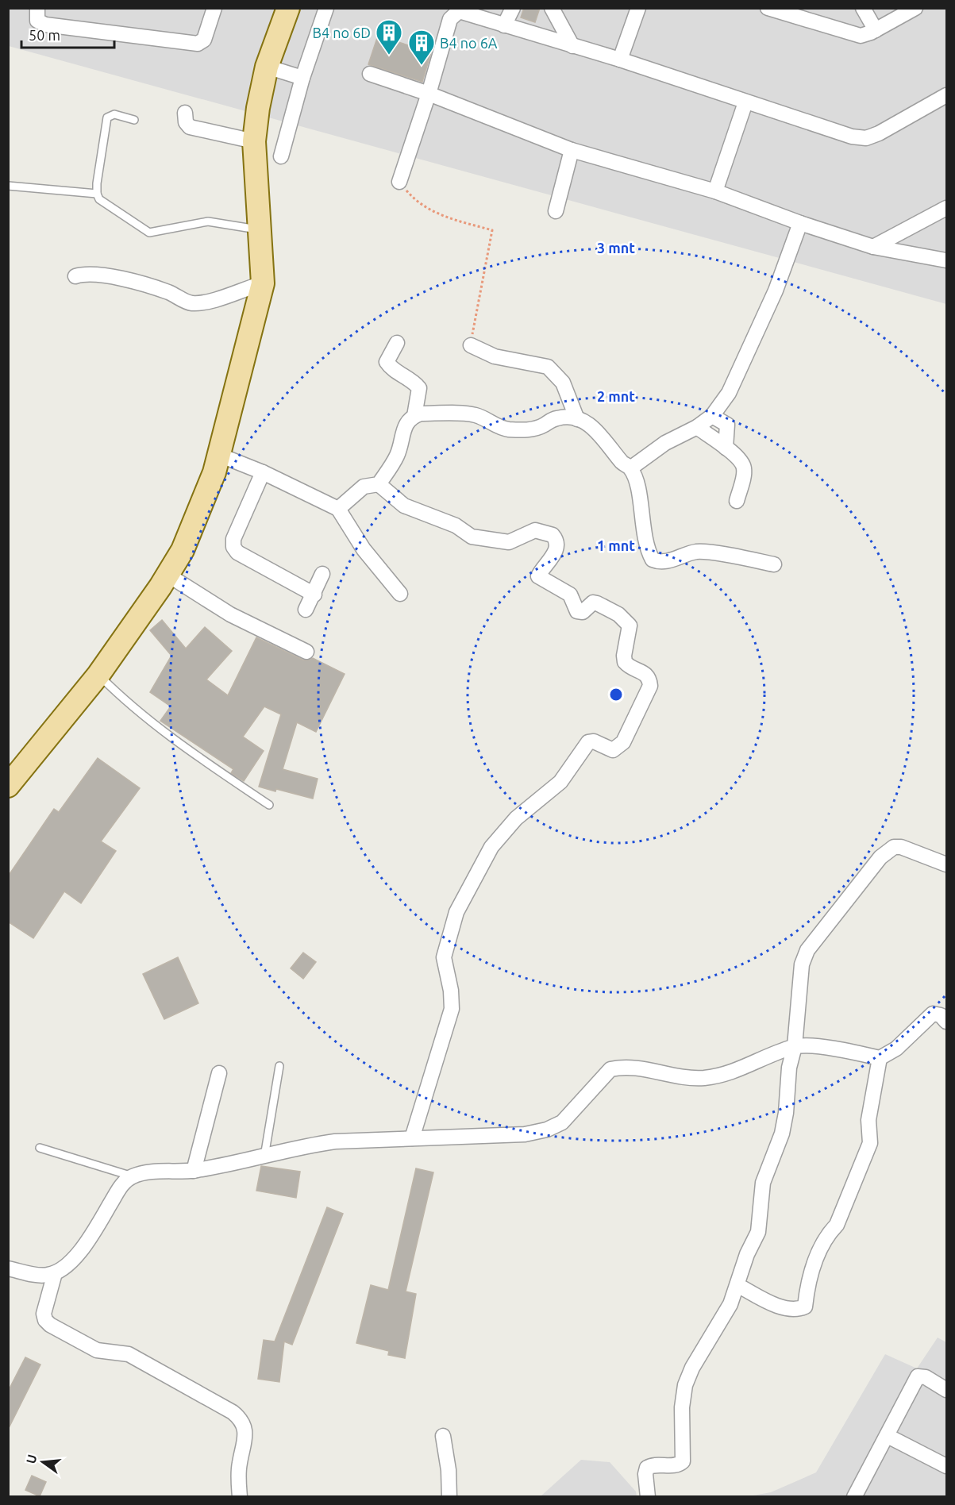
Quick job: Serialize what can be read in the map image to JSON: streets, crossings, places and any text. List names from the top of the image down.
{
  "places": {
    "building": ["B4 no 6D", "B4 no 6A"]
  },
  "scale_bar": "50 m",
  "north": "left",
  "rings": ["3 mnt", "2 mnt", "1 mnt"]
}
